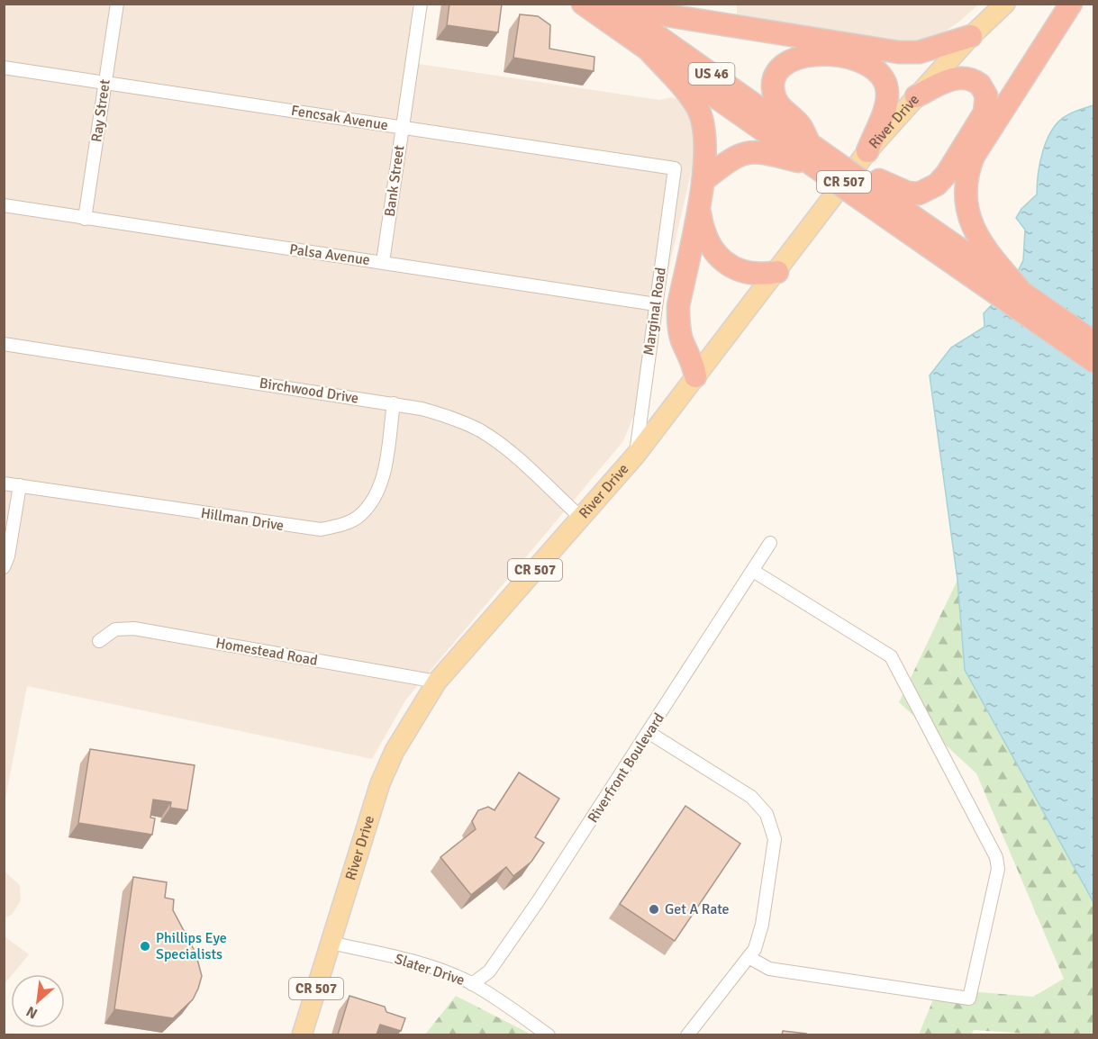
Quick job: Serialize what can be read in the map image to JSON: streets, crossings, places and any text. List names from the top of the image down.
{
  "streets": {
    "highway": ["US 46"],
    "main road": ["River Drive", "CR 507"],
    "street": [
      "Ray Street",
      "Fencsak Avenue",
      "Bank Street",
      "Palsa Avenue",
      "Marginal Road",
      "Birchwood Drive",
      "Hillman Drive",
      "Homestead Road",
      "Riverfront Boulevard",
      "Slater Drive"
    ]
  },
  "crossings": [
    ["Ray Street", "Fencsak Avenue"],
    ["Ray Street", "Palsa Avenue"],
    ["Fencsak Avenue", "Bank Street"],
    ["Fencsak Avenue", "Marginal Road"],
    ["River Drive", "Marginal Road"],
    ["River Drive", "Birchwood Drive"],
    ["River Drive", "Homestead Road"],
    ["River Drive", "Slater Drive"],
    ["Bank Street", "Palsa Avenue"],
    ["Palsa Avenue", "Marginal Road"],
    ["Birchwood Drive", "Hillman Drive"],
    ["Riverfront Boulevard", "Slater Drive"]
  ],
  "places": ["Get A Rate", "Phillips Eye Specialists"],
  "north": "bottom left"
}
